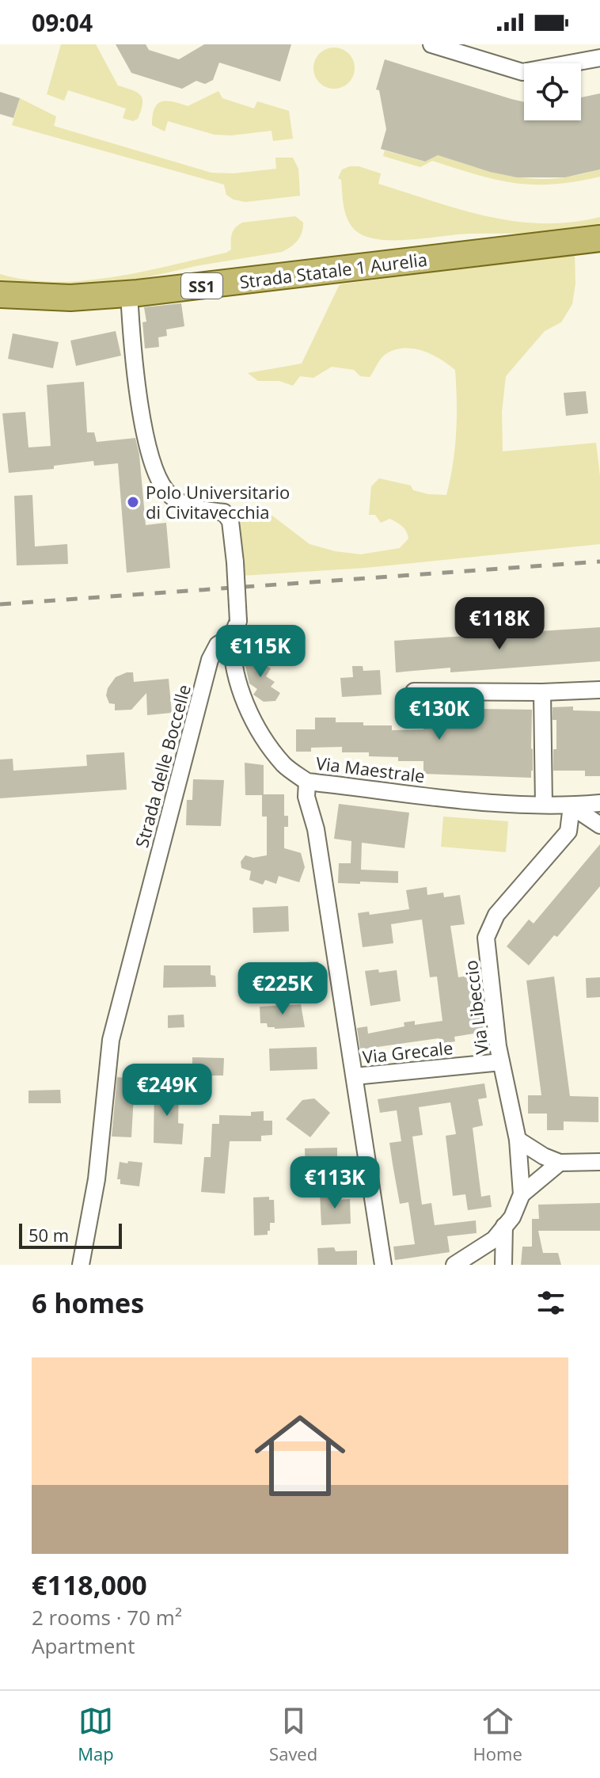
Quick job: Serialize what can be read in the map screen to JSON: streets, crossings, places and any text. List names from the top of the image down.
{
  "streets": {
    "main road": ["Strada Statale 1 Aurelia", "SS1"],
    "street": [
      "Strada delle Boccelle",
      "Via Maestrale",
      "Via Libeccio",
      "Via Grecale"
    ]
  },
  "crossings": [
    ["Strada delle Boccelle", "Via Maestrale"],
    ["Via Maestrale", "Via Libeccio"],
    ["Via Libeccio", "Via Grecale"]
  ],
  "places": ["Polo Universitario di Civitavecchia"],
  "scale_bar": "50 m",
  "page": {
    "status": "09:04",
    "price": [
      "€118K",
      "€115K",
      "€130K",
      "€225K",
      "€249K",
      "€113K"
    ],
    "scale": "50 m",
    "heading": "6 homes",
    "list": [
      {
        "name": "€118,000",
        "note": "2 rooms · 70 m² · Apartment"
      }
    ],
    "tabs": ["Map", "Saved", "Home"]
  }
}
